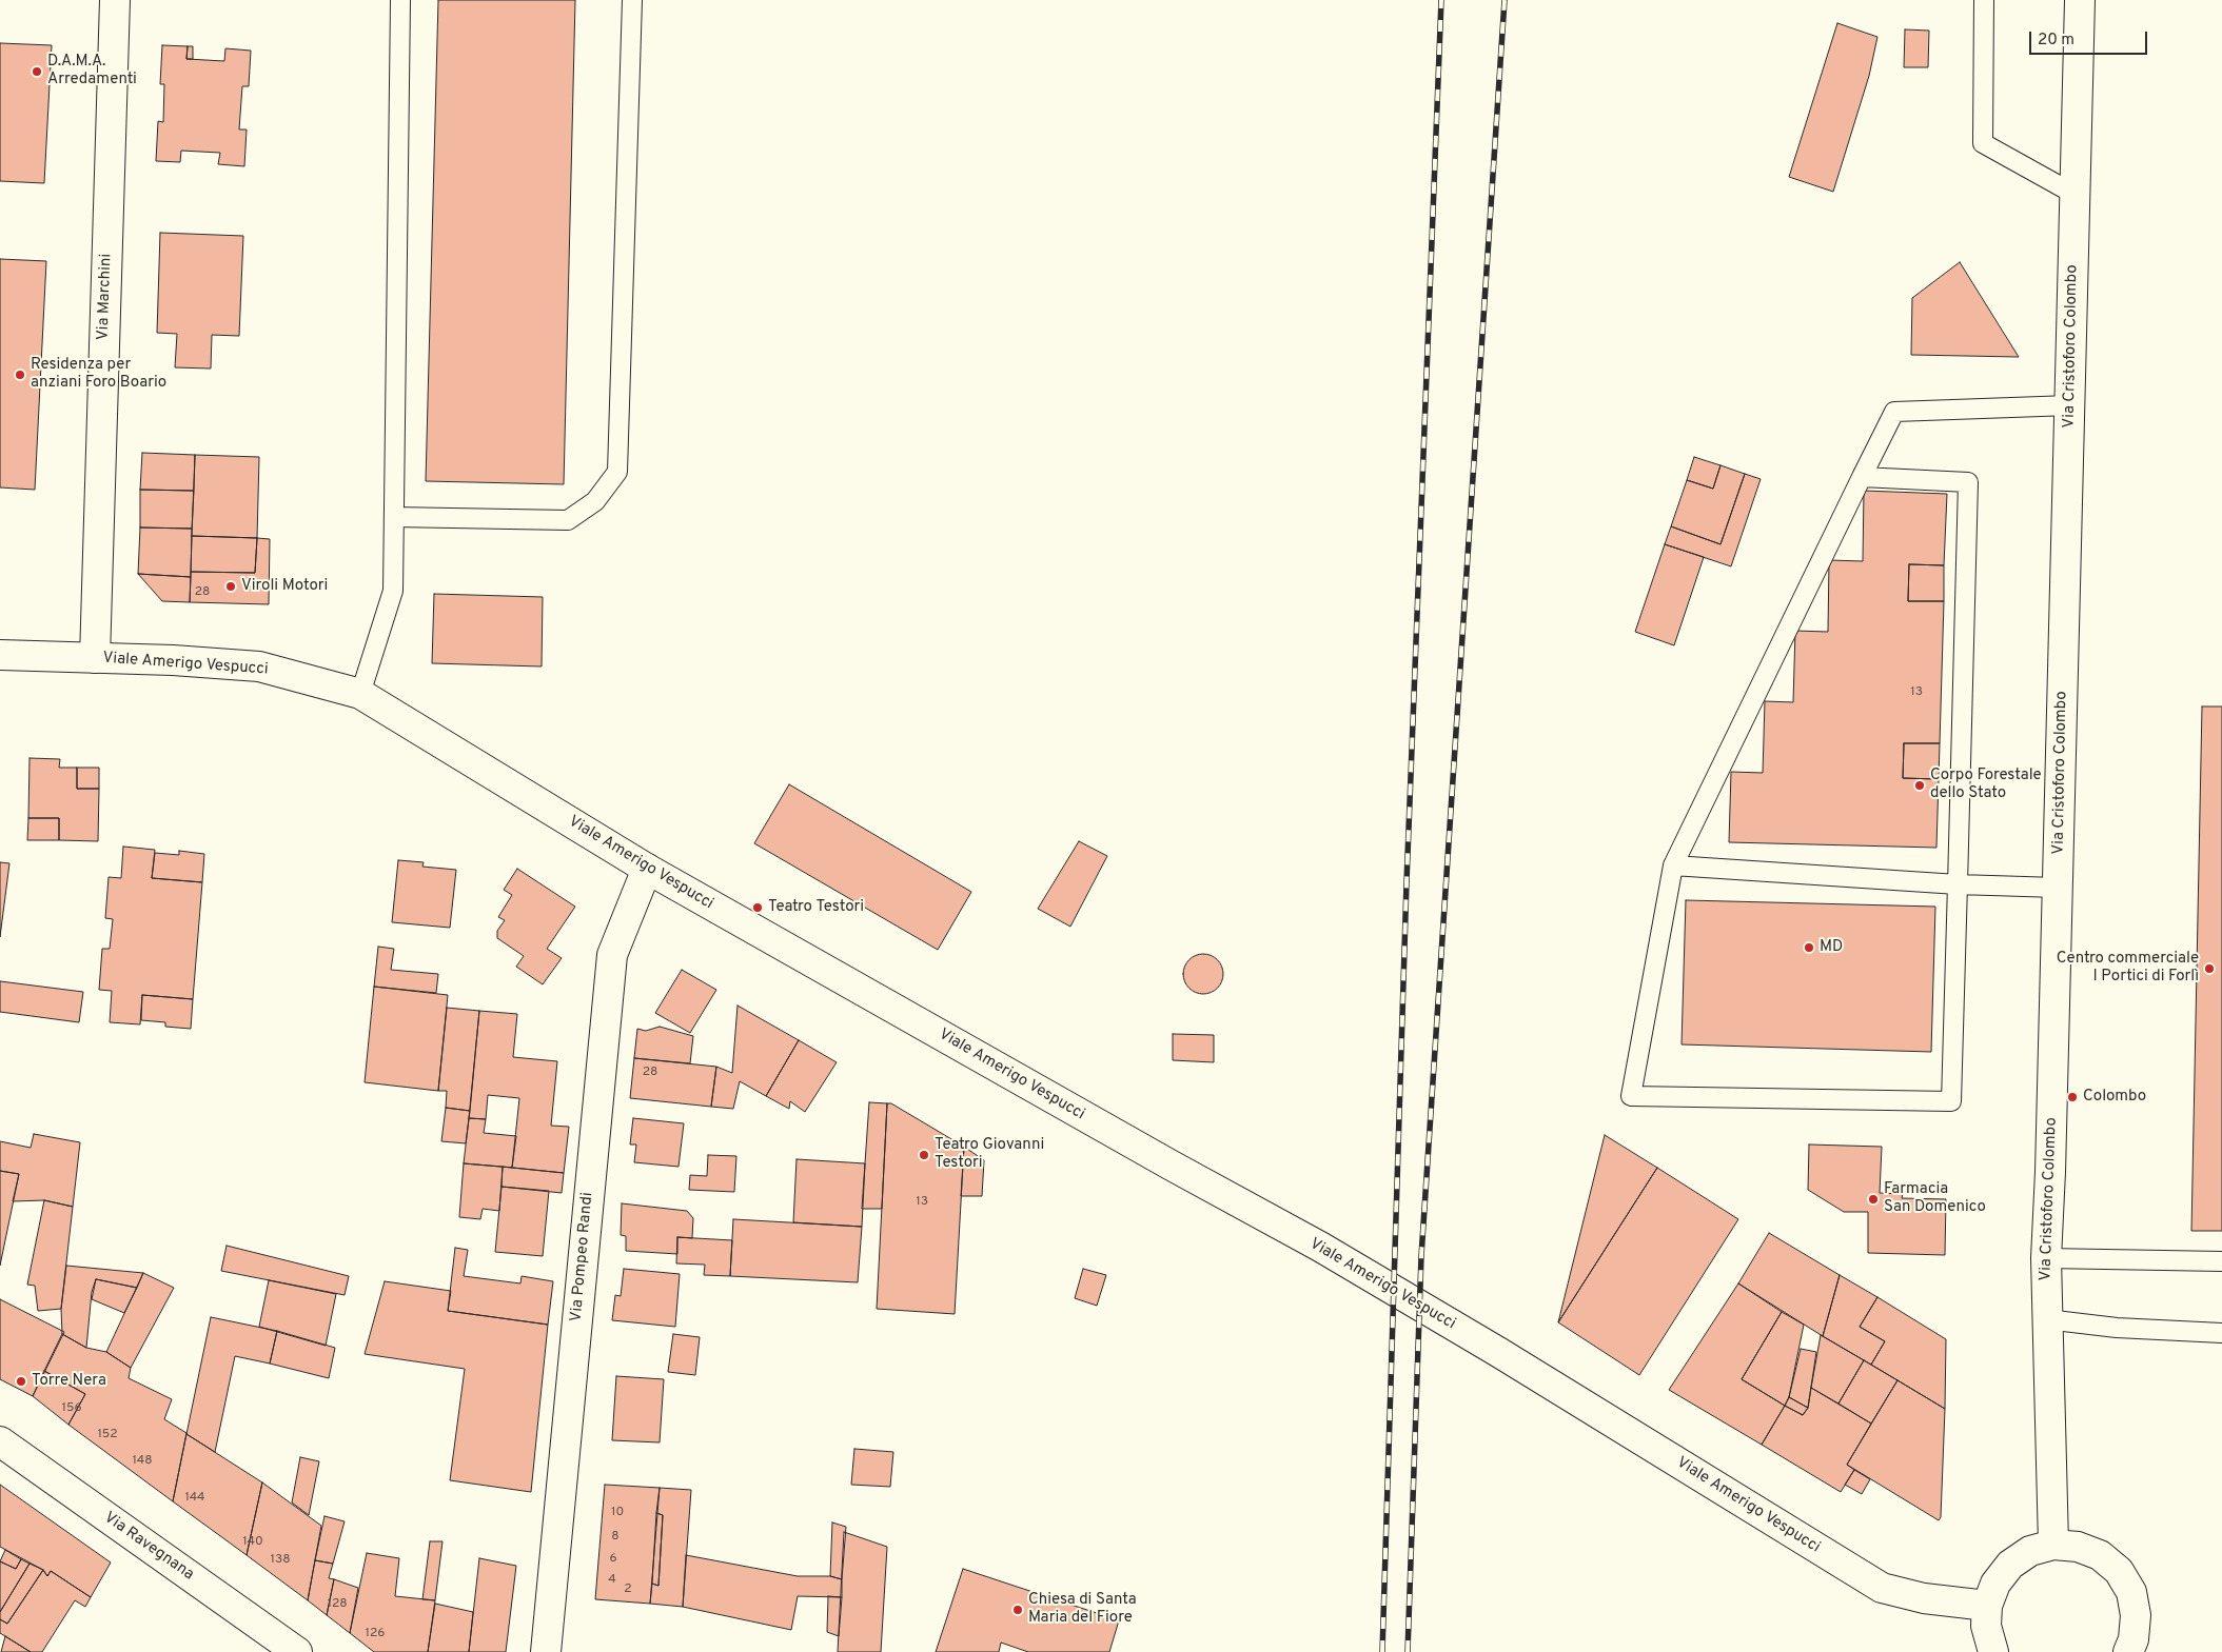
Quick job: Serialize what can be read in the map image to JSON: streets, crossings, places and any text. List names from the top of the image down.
{
  "streets": {
    "street": [
      "Via Marchini",
      "Via Cristoforo Colombo",
      "Viale Amerigo Vespucci",
      "Via Pompeo Randi",
      "Via Ravegnana"
    ]
  },
  "crossings": [
    ["Via Marchini", "Viale Amerigo Vespucci"],
    ["Viale Amerigo Vespucci", "Via Pompeo Randi"]
  ],
  "places": [
    "D.A.M.A. Arredamenti",
    "Residenza per anziani Foro Boario",
    "Viroli Motori",
    "Corpo Forestale dello Stato",
    "Teatro Testori",
    "MD",
    "Centro commerciale I Portici di Forlì",
    "Colombo",
    "Teatro Giovanni Testori",
    "Farmacia San Domenico",
    "Torre Nera",
    "Chiesa di Santa Maria del Fiore"
  ],
  "house_numbers": [
    "28",
    "13",
    "28",
    "13",
    "156",
    "152",
    "148",
    "144",
    "10",
    "8",
    "140",
    "6",
    "138",
    "4",
    "2",
    "128",
    "126"
  ],
  "scale_bar": "20 m"
}
